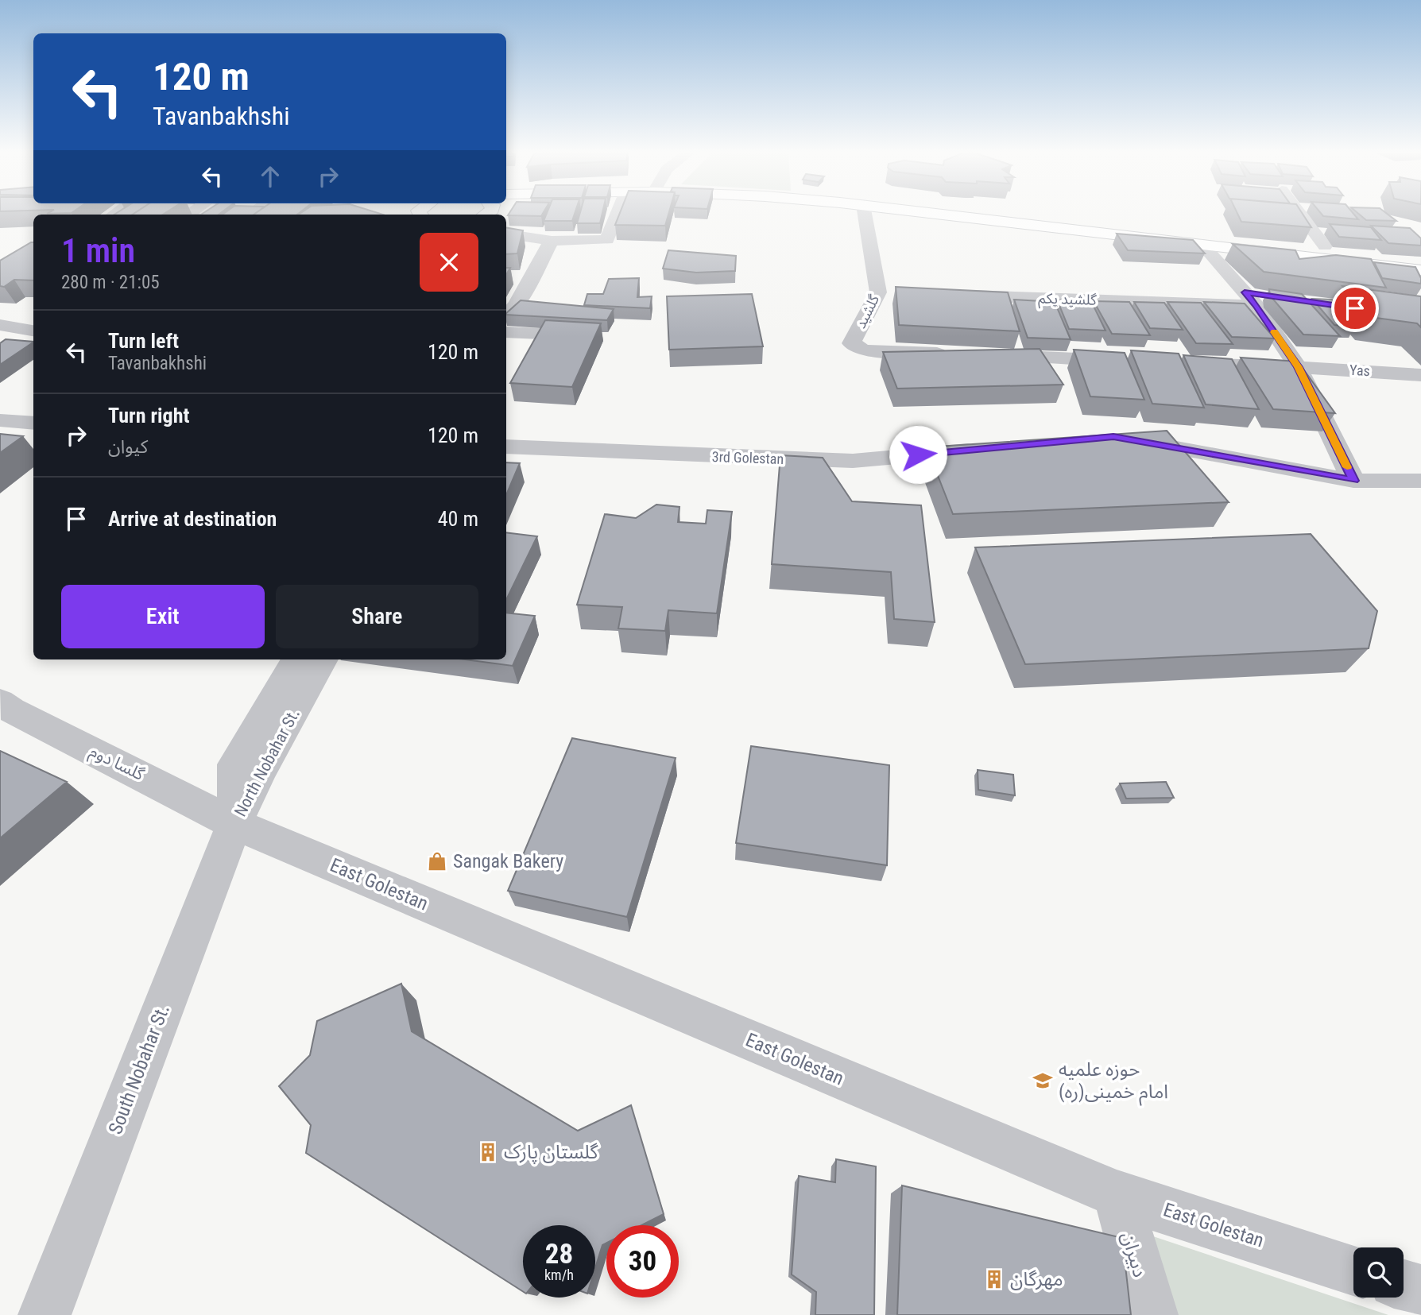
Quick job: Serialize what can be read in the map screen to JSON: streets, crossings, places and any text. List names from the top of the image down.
{
  "streets": {
    "street": [
      "گلشيد يكم",
      "گلشید",
      "Yas",
      "3rd Golestan",
      "گلسا دوم",
      "North Nobahar St.",
      "East Golestan",
      "South Nobahar St.",
      "دبیران"
    ]
  },
  "crossings": [
    ["گلسا دوم", "North Nobahar St."],
    ["گلسا دوم", "East Golestan"],
    ["گلسا دوم", "South Nobahar St."],
    ["North Nobahar St.", "East Golestan"],
    ["North Nobahar St.", "South Nobahar St."],
    ["East Golestan", "South Nobahar St."],
    ["East Golestan", "دبیران"]
  ],
  "places": {
    "shop": ["Sangak Bakery"],
    "school or university": ["حوزه علمیه امام خمینی(ره)"],
    "building": ["گلستان پارک", "مهرگان"]
  },
  "page": {
    "turn": ["120 m", "Tavanbakhshi"],
    "heading": ["1 min", "280 m · 21:05"],
    "list": [
      {
        "name": "Turn left",
        "note": "Tavanbakhshi",
        "value": "120 m"
      },
      {
        "name": "Turn right",
        "note": "کیوان",
        "value": "120 m"
      },
      {
        "name": "Arrive at destination",
        "value": "40 m"
      }
    ],
    "buttons": ["Exit", "Share"],
    "speed": "28 km/h",
    "limit": "30"
  }
}
